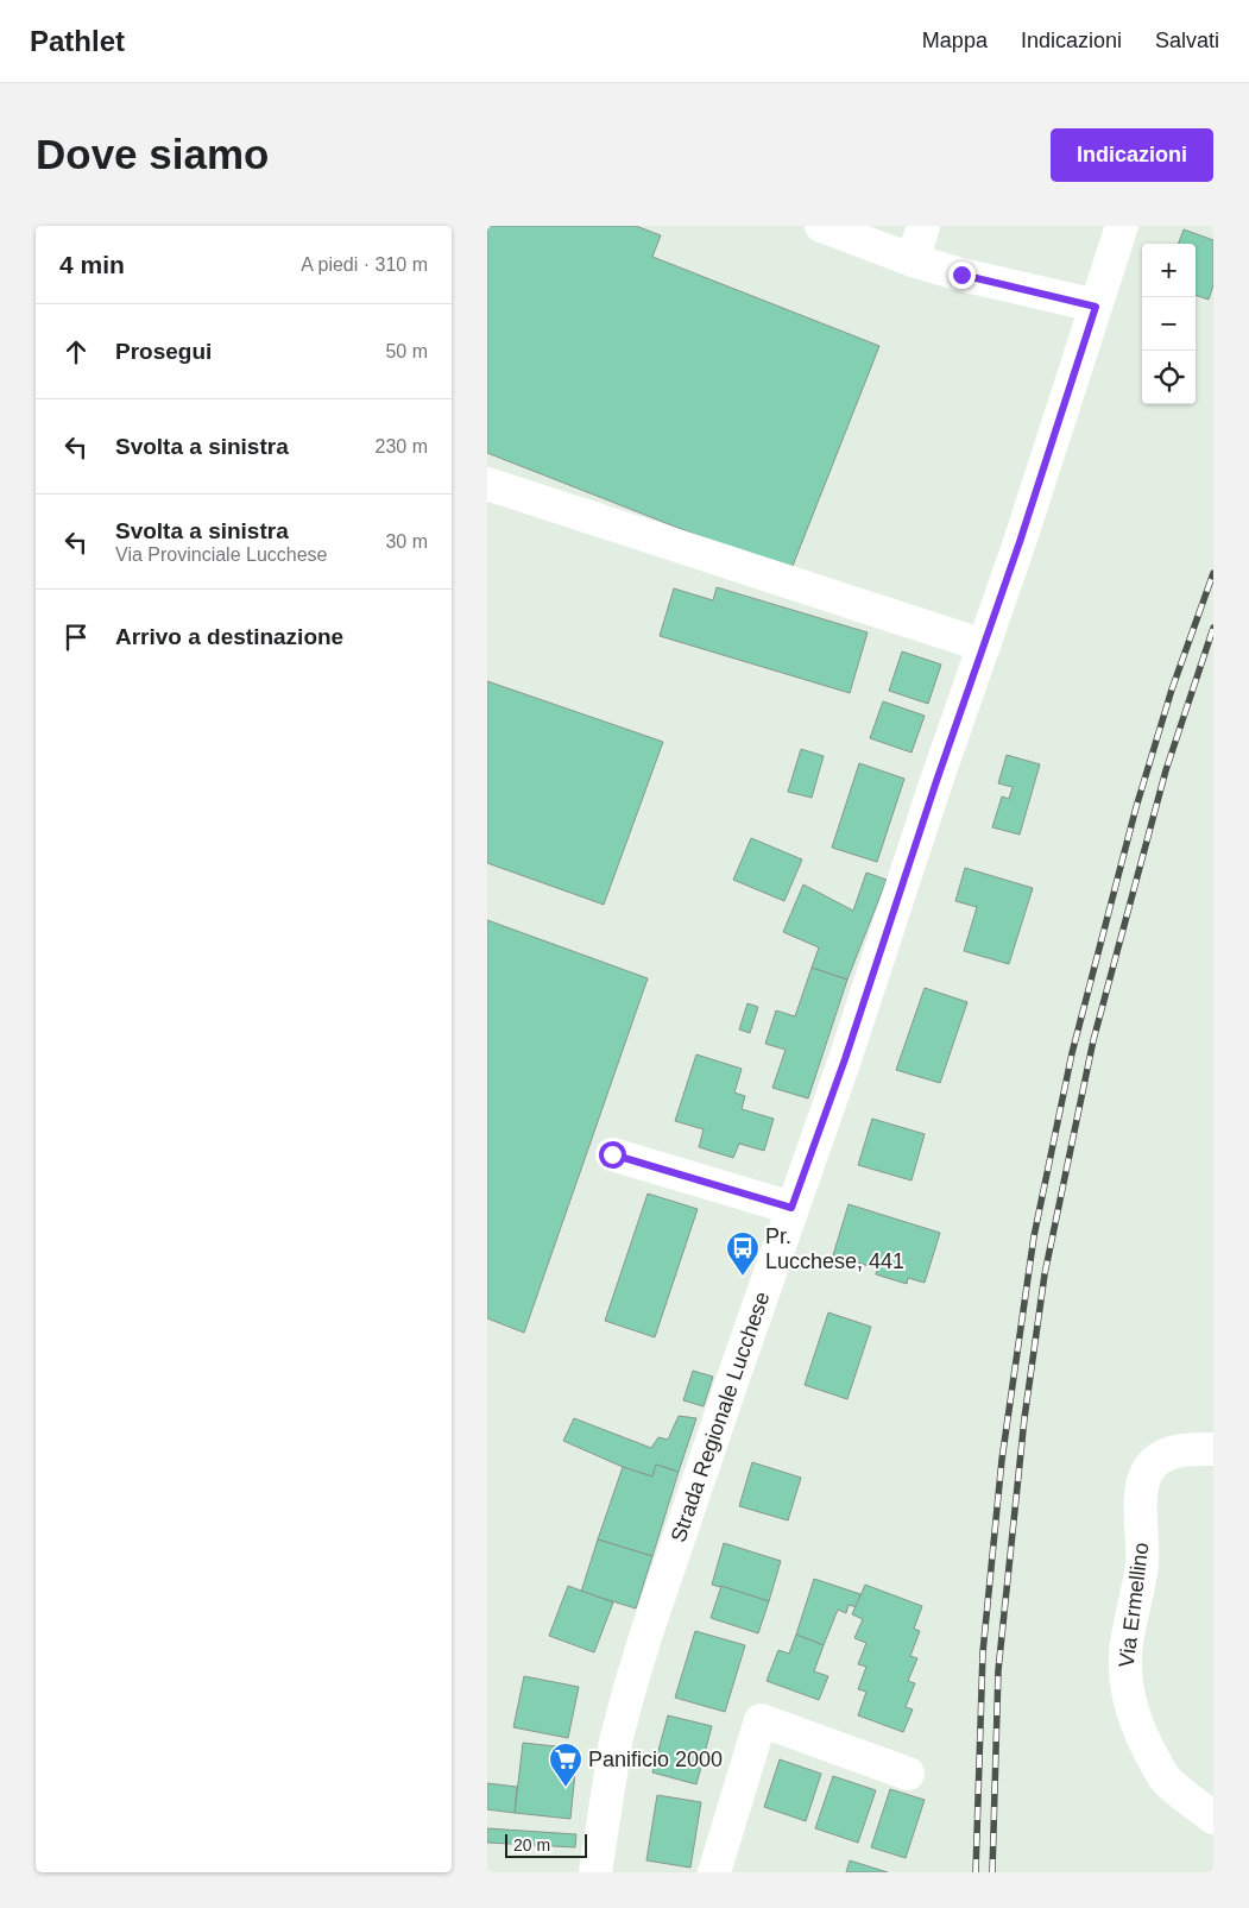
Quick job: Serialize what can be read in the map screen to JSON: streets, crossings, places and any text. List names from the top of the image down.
{
  "streets": {
    "main road": ["Strada Regionale Lucchese", "Via Ermellino"]
  },
  "places": {
    "bus stop": ["Pr. Lucchese, 441"],
    "supermarket": ["Panificio 2000"]
  },
  "scale_bar": "20 m",
  "page": {
    "header": "Pathlet",
    "nav": ["Mappa", "Indicazioni", "Salvati"],
    "buttons": "Indicazioni",
    "title": "Dove siamo",
    "heading": ["4 min", "A piedi · 310 m"],
    "map_buttons": ["+", "−"],
    "list": [
      ["Prosegui", "50 m"],
      ["Svolta a sinistra", "230 m"],
      ["Svolta a sinistra", "Via Provinciale Lucchese", "30 m"],
      "Arrivo a destinazione"
    ],
    "scale": "20 m"
  }
}
